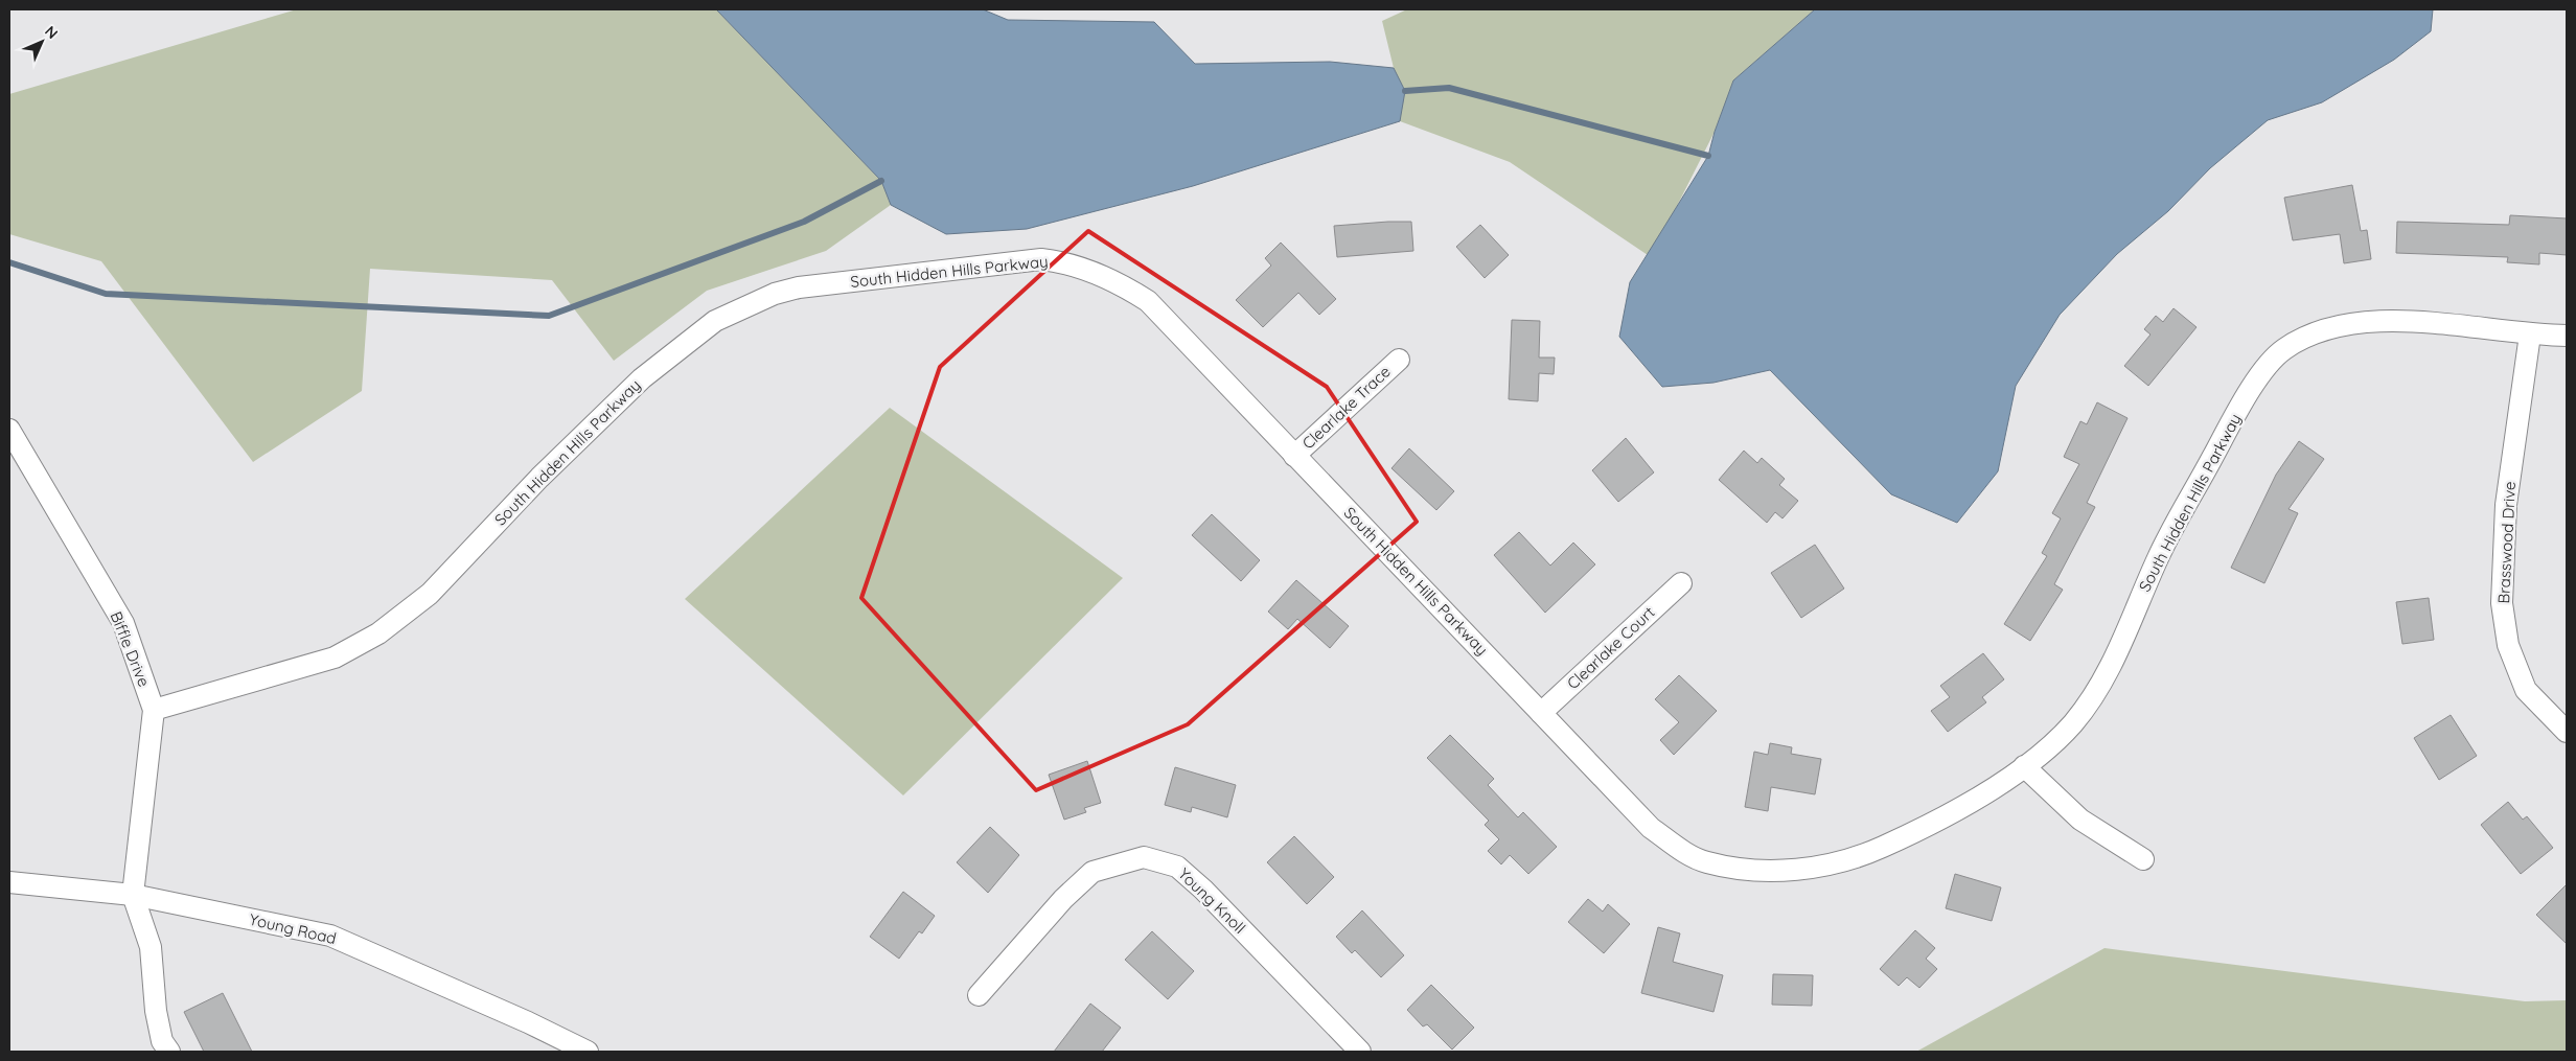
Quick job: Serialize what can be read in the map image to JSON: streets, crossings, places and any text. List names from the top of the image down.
{
  "streets": {
    "street": [
      "South Hidden Hills Parkway",
      "Clearlake Trace",
      "Brasswood Drive",
      "Clearlake Court",
      "Biffle Drive",
      "Young Knoll",
      "Young Road"
    ]
  },
  "crossings": [
    ["South Hidden Hills Parkway", "Clearlake Trace"],
    ["South Hidden Hills Parkway", "Brasswood Drive"],
    ["South Hidden Hills Parkway", "Clearlake Court"],
    ["South Hidden Hills Parkway", "Biffle Drive"],
    ["Biffle Drive", "Young Road"]
  ],
  "north": "top right"
}
